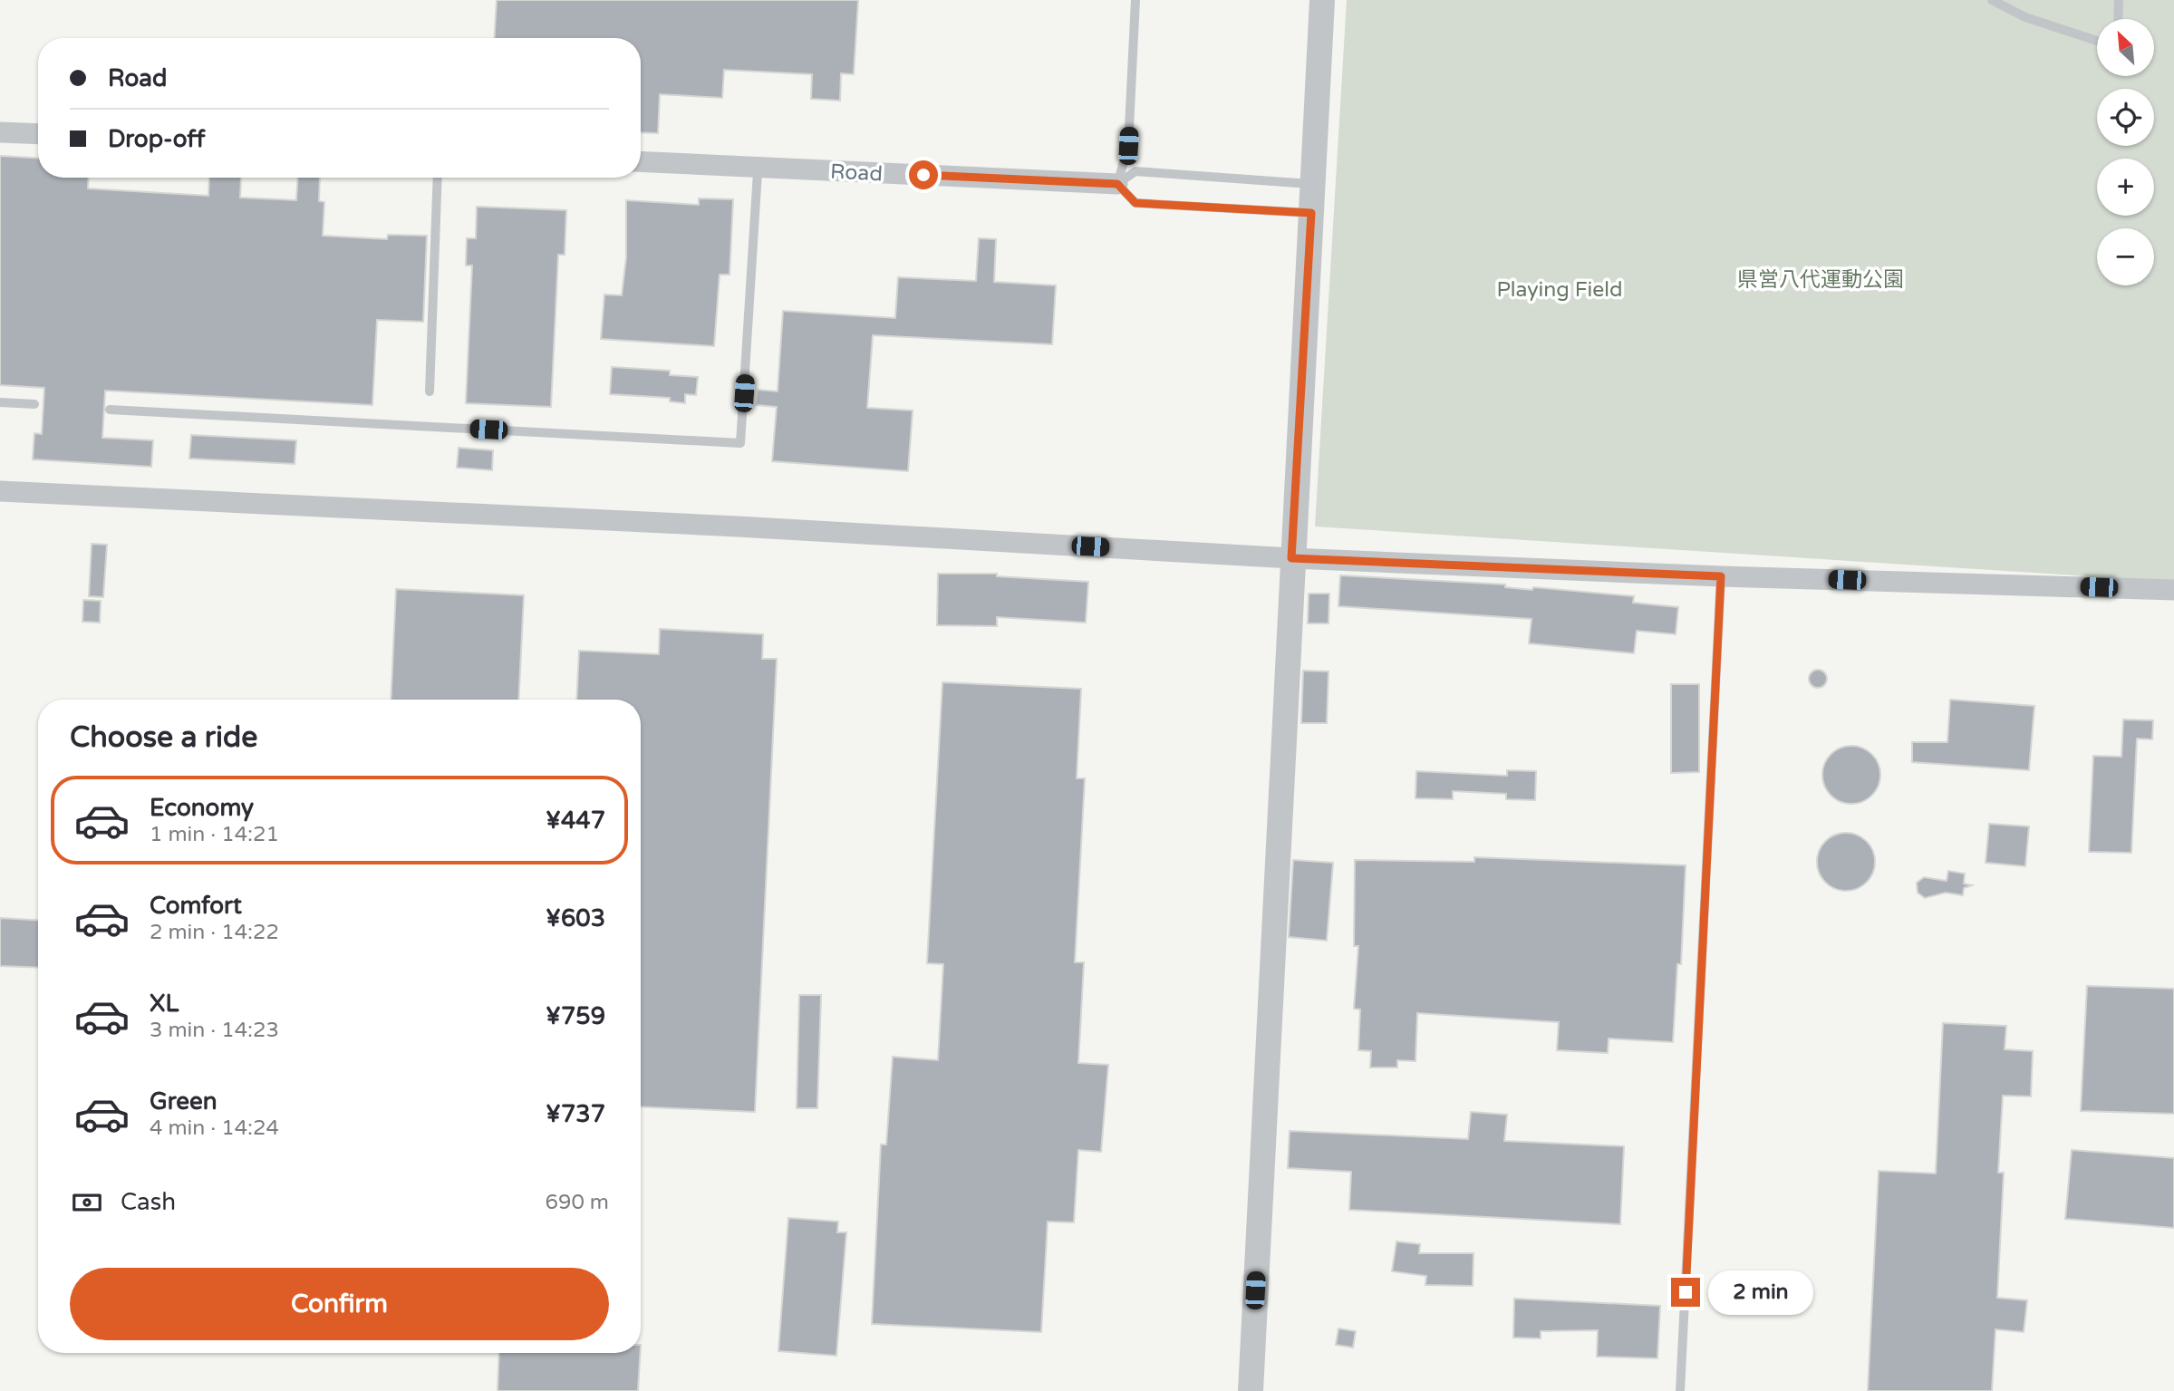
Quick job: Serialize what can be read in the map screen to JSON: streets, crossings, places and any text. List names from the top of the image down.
{
  "streets": {
    "street": ["Road"]
  },
  "parks": ["県営八代運動公園", "Playing Field"],
  "north": "top left",
  "page": {
    "map_buttons": ["+", "−"],
    "banner": ["Road", "Drop-off"],
    "heading": "Choose a ride",
    "list": [
      {
        "name": "Economy",
        "note": "1 min · 14:21",
        "value": "¥447"
      },
      {
        "name": "Comfort",
        "note": "2 min · 14:22",
        "value": "¥603"
      },
      {
        "name": "XL",
        "note": "3 min · 14:23",
        "value": "¥759"
      },
      {
        "name": "Green",
        "note": "4 min · 14:24",
        "value": "¥737"
      }
    ],
    "pay": ["Cash", "690 m"],
    "buttons": "Confirm",
    "bubble": "2 min"
  }
}
